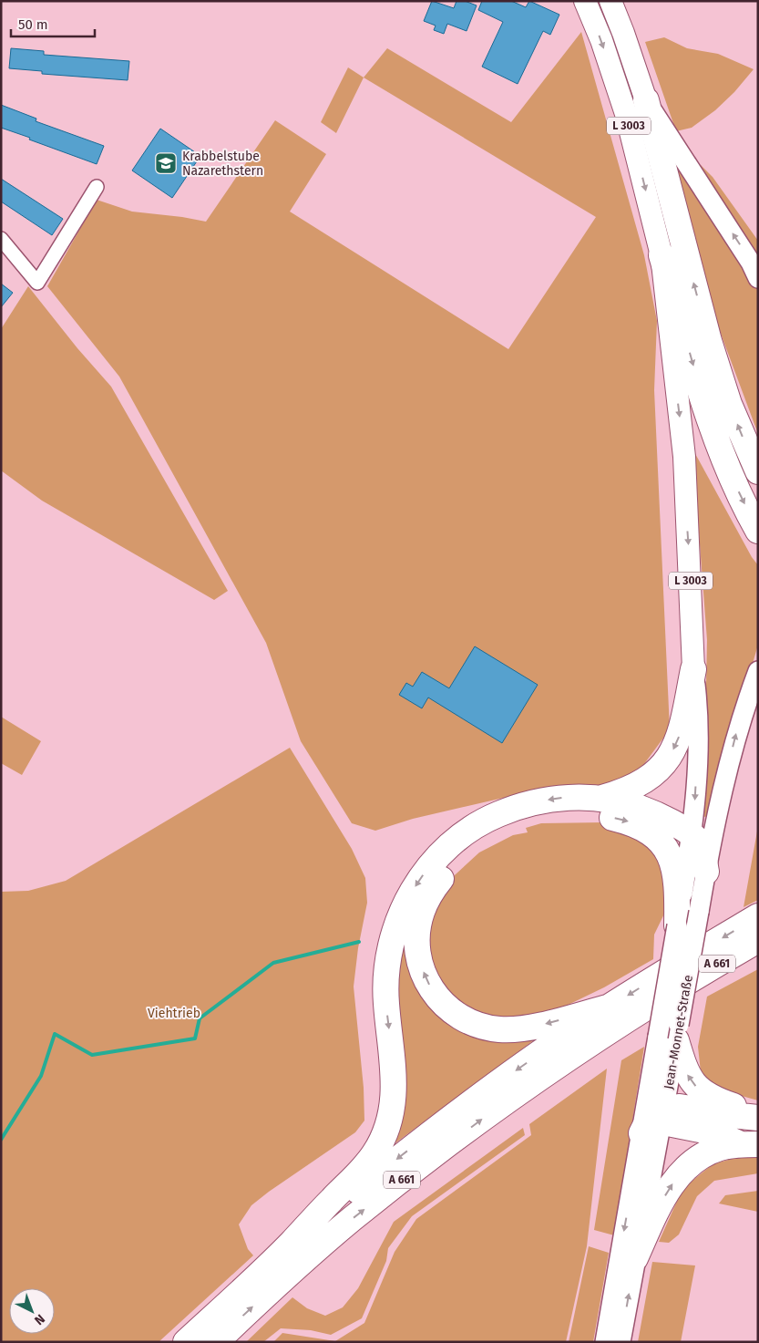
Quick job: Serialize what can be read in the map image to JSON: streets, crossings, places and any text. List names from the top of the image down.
{
  "streets": {
    "highway": ["A 661"],
    "main road": ["L 3003", "Jean-Monnet-Straße"]
  },
  "crossings": [
    ["L 3003", "Jean-Monnet-Straße"]
  ],
  "parks": ["Viehtrieb"],
  "places": {
    "school or university": ["Krabbelstube Nazarethstern"]
  },
  "scale_bar": "50 m",
  "north": "bottom right"
}
